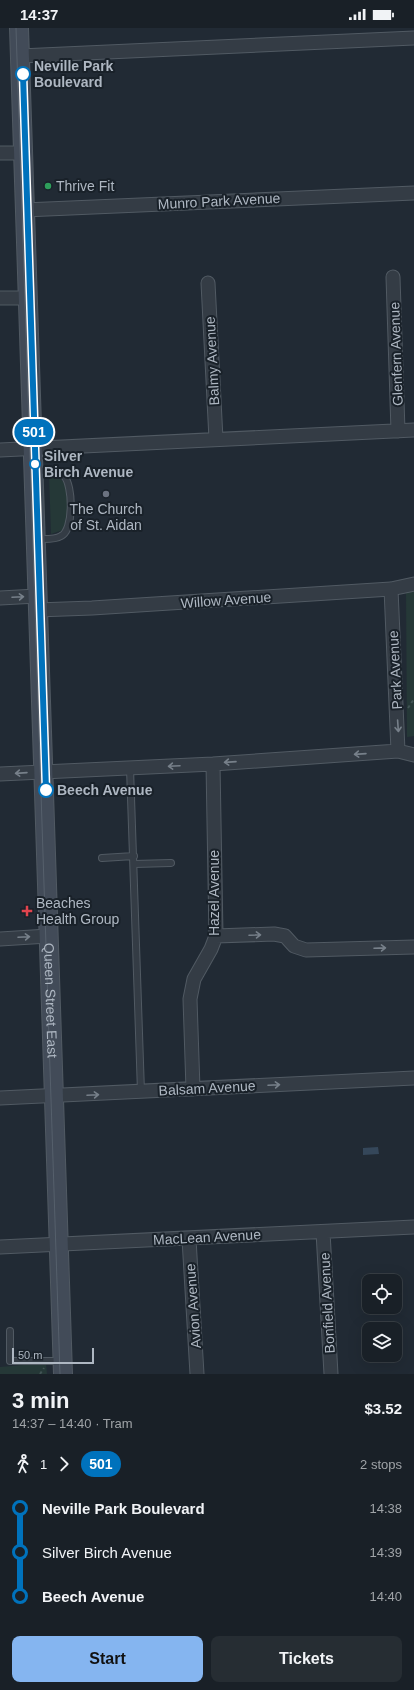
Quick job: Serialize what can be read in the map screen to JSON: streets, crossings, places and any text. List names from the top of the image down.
{
  "streets": {
    "main road": ["Queen Street East"],
    "street": [
      "Munro Park Avenue",
      "Glenfern Avenue",
      "Balmy Avenue",
      "Willow Avenue",
      "Park Avenue",
      "Hazel Avenue",
      "Balsam Avenue",
      "MacLean Avenue",
      "Bonfield Avenue",
      "Avion Avenue"
    ]
  },
  "crossings": [
    ["Munro Park Avenue", "Queen Street East"],
    ["Willow Avenue", "Park Avenue"],
    ["Willow Avenue", "Queen Street East"],
    ["Hazel Avenue", "Balsam Avenue"],
    ["Queen Street East", "Balsam Avenue"],
    ["Queen Street East", "MacLean Avenue"],
    ["MacLean Avenue", "Bonfield Avenue"],
    ["MacLean Avenue", "Avion Avenue"]
  ],
  "one_way": ["Park Avenue", "Balsam Avenue"],
  "places": {
    "other": [
      "Neville Park Boulevard",
      "Thrive Fit",
      "Silver Birch Avenue",
      "The Church of St. Aidan",
      "Beech Avenue"
    ],
    "health": ["Beaches Health Group"]
  },
  "lines": ["tram line 501"],
  "scale_bar": "50 m",
  "page": {
    "status": "14:37",
    "on_map": "501",
    "scale": "50 m",
    "heading": ["3 min", "14:37 – 14:40 · Tram", "$3.52"],
    "legs": ["1", "501", "2 stops"],
    "list": [
      {
        "name": "Neville Park Boulevard",
        "value": "14:38"
      },
      {
        "name": "Silver Birch Avenue",
        "value": "14:39"
      },
      {
        "name": "Beech Avenue",
        "value": "14:40"
      }
    ],
    "buttons": ["Start", "Tickets"]
  }
}
